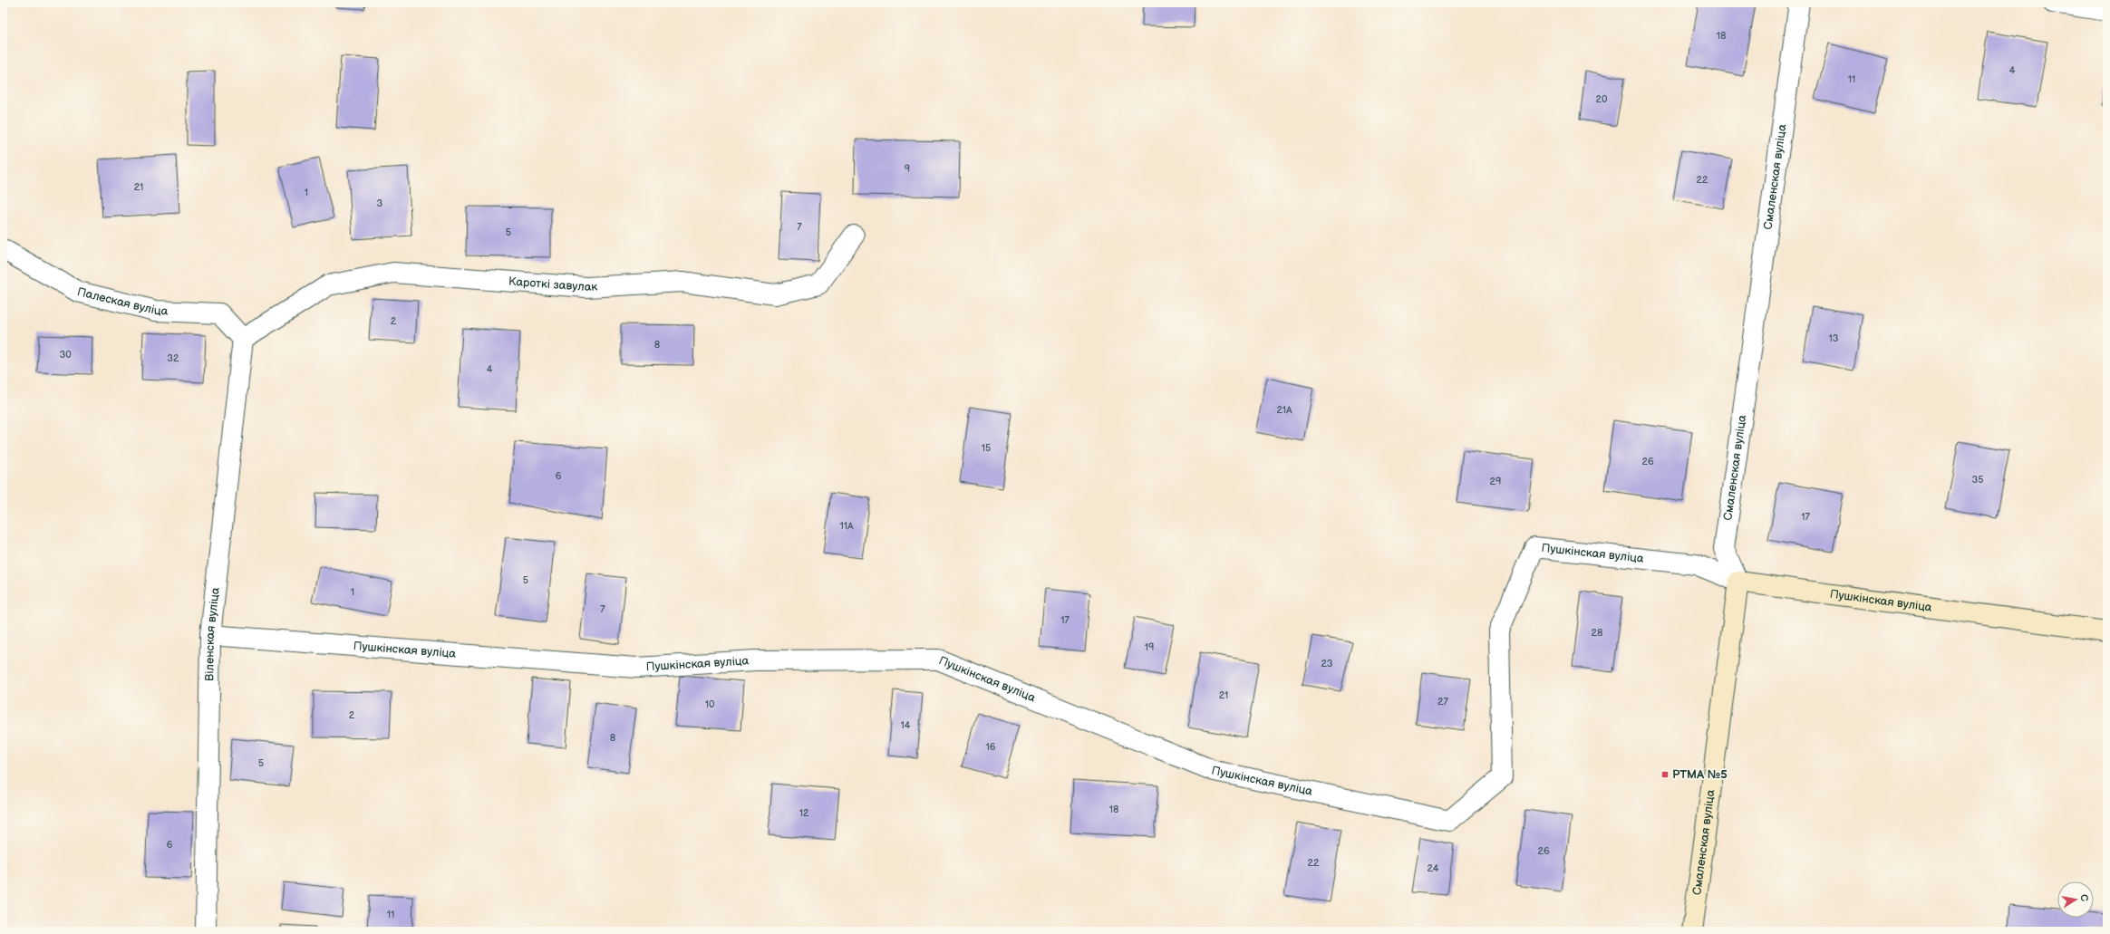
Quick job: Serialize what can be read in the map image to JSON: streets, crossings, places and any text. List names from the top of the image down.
{
  "streets": {
    "street": [
      "Смаленская вуліца",
      "Кароткі завулак",
      "Палеская вуліца",
      "Пушкінская вуліца",
      "Віленская вуліца"
    ]
  },
  "crossings": [
    ["Смаленская вуліца", "Пушкінская вуліца"],
    ["Кароткі завулак", "Палеская вуліца"],
    ["Кароткі завулак", "Віленская вуліца"],
    ["Палеская вуліца", "Віленская вуліца"],
    ["Пушкінская вуліца", "Віленская вуліца"]
  ],
  "places": {
    "transit": ["РТМА №5"]
  },
  "house_numbers": [
    "18",
    "4",
    "11",
    "20",
    "9",
    "22",
    "21",
    "1",
    "3",
    "7",
    "5",
    "2",
    "13",
    "8",
    "30",
    "32",
    "4",
    "21А",
    "15",
    "26",
    "6",
    "35",
    "29",
    "17",
    "11А",
    "5",
    "1",
    "7",
    "17",
    "28",
    "19",
    "23",
    "21",
    "27",
    "10",
    "2",
    "14",
    "8",
    "16",
    "5",
    "18",
    "12",
    "6",
    "26",
    "22",
    "24",
    "11"
  ],
  "north": "right"
}
